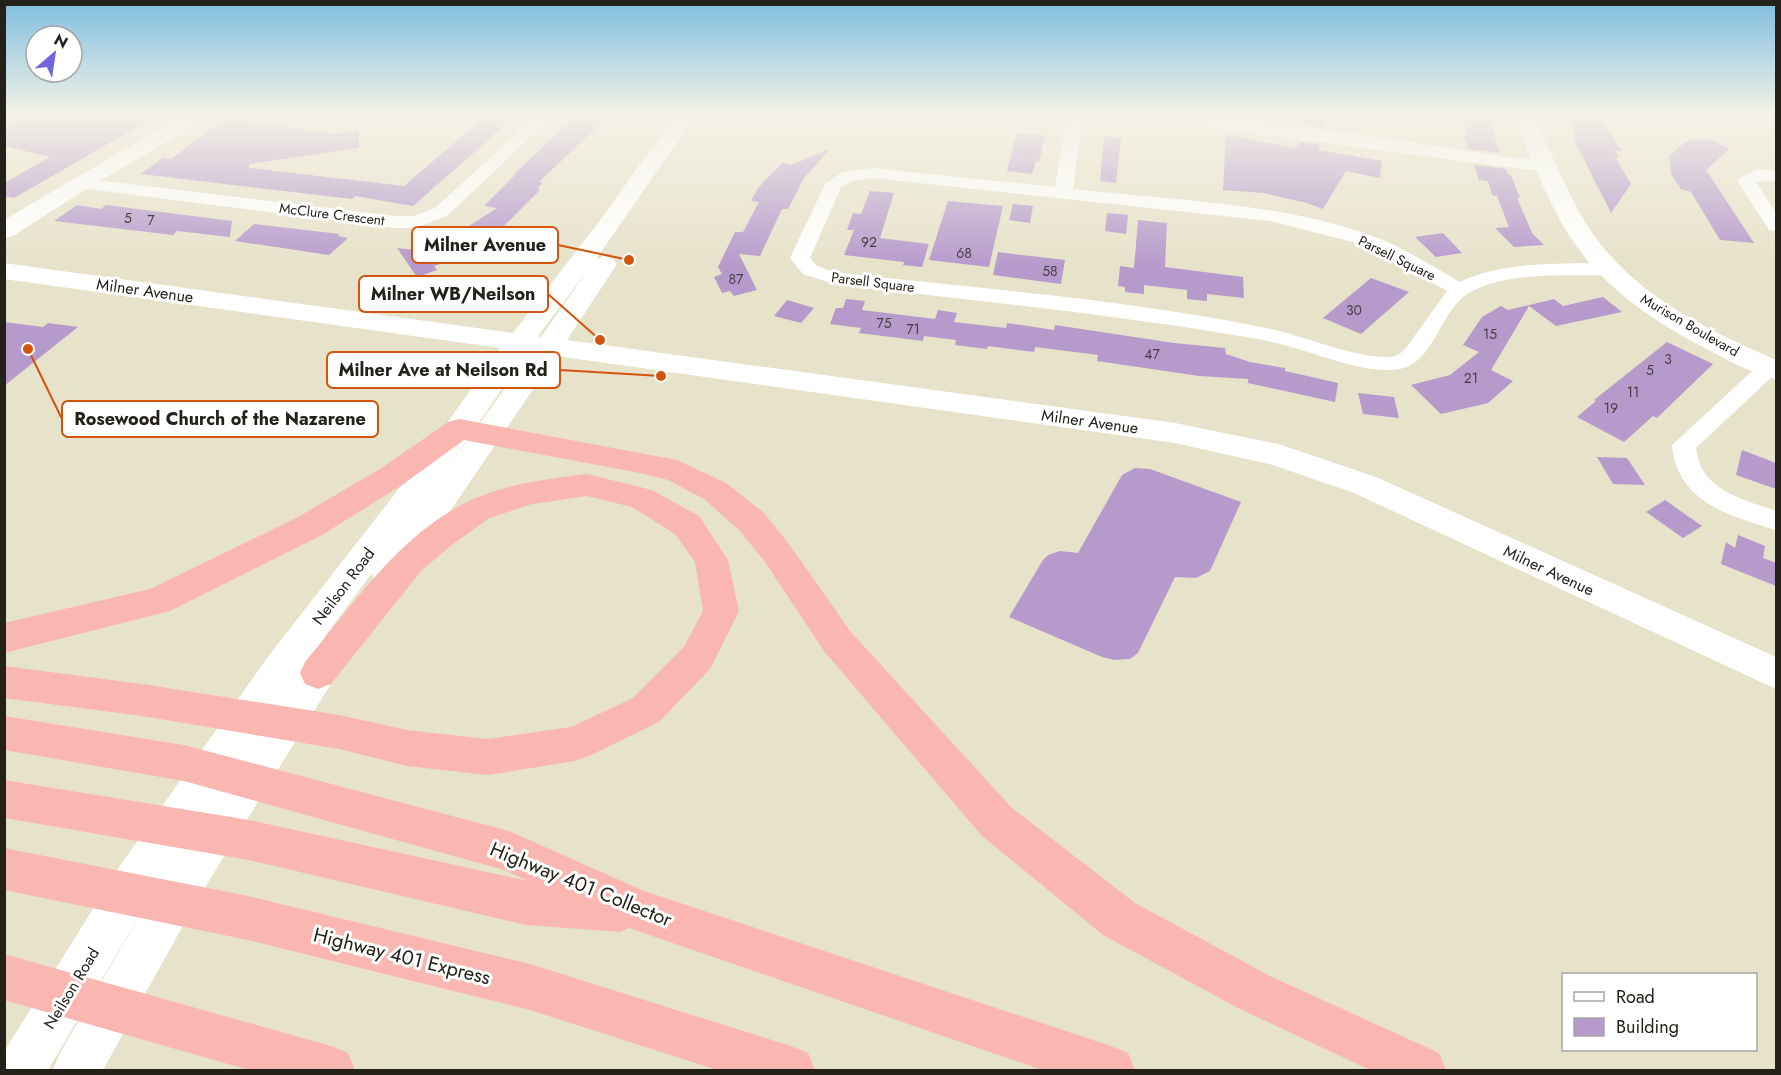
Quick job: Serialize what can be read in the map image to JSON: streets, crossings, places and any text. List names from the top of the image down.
{
  "streets": {
    "highway": ["Highway 401 Collector", "Highway 401 Express"],
    "main road": ["Milner Avenue", "Murison Boulevard", "Neilson Road"],
    "street": ["McClure Crescent", "Parsell Square"]
  },
  "places": [
    "Milner Avenue",
    "Milner WB/Neilson",
    "Rosewood Church of the Nazarene",
    "Milner Ave at Neilson Rd"
  ],
  "house_numbers": [
    "5",
    "7",
    "92",
    "68",
    "58",
    "87",
    "30",
    "75",
    "71",
    "15",
    "47",
    "3",
    "5",
    "21",
    "11",
    "19"
  ],
  "legend": ["Road", "Building"],
  "north": "top right"
}
